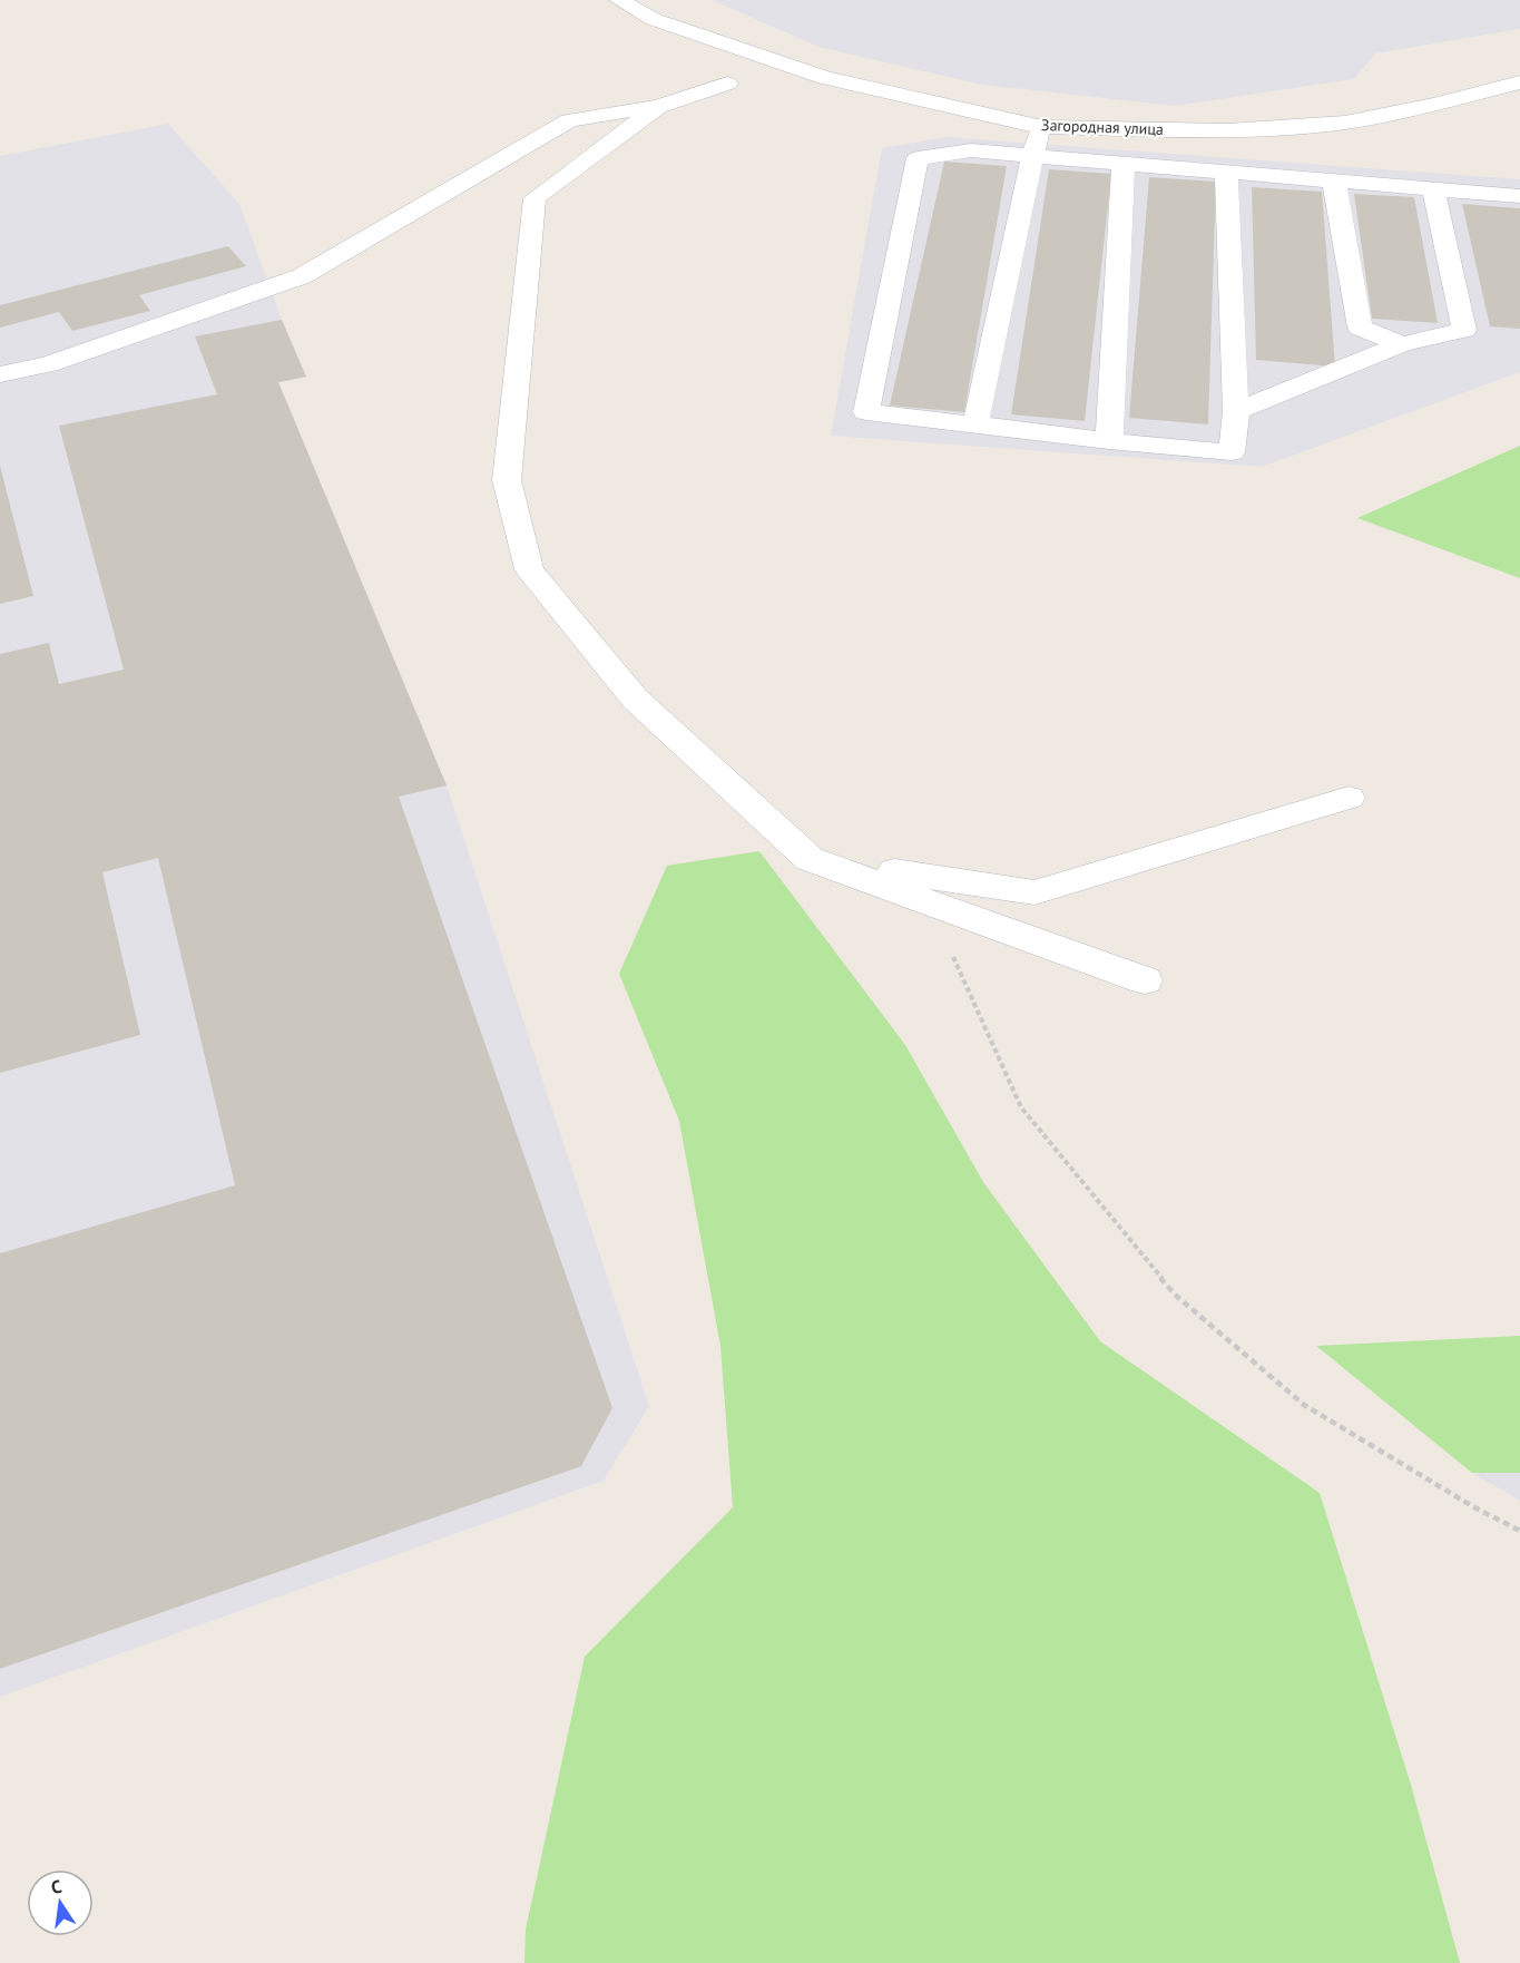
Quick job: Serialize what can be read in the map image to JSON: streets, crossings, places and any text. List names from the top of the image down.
{
  "streets": {
    "lane": ["Загородная улица"]
  },
  "north": "top"
}
